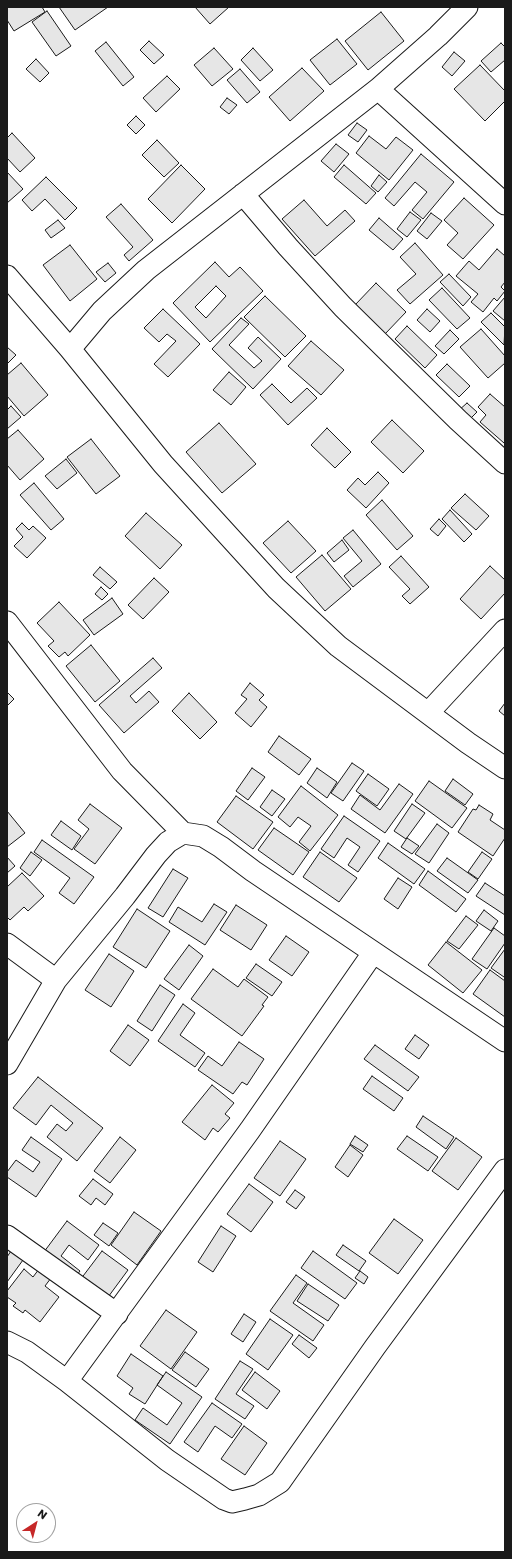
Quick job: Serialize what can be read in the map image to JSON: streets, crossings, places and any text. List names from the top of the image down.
{
  "north": "top right"
}
